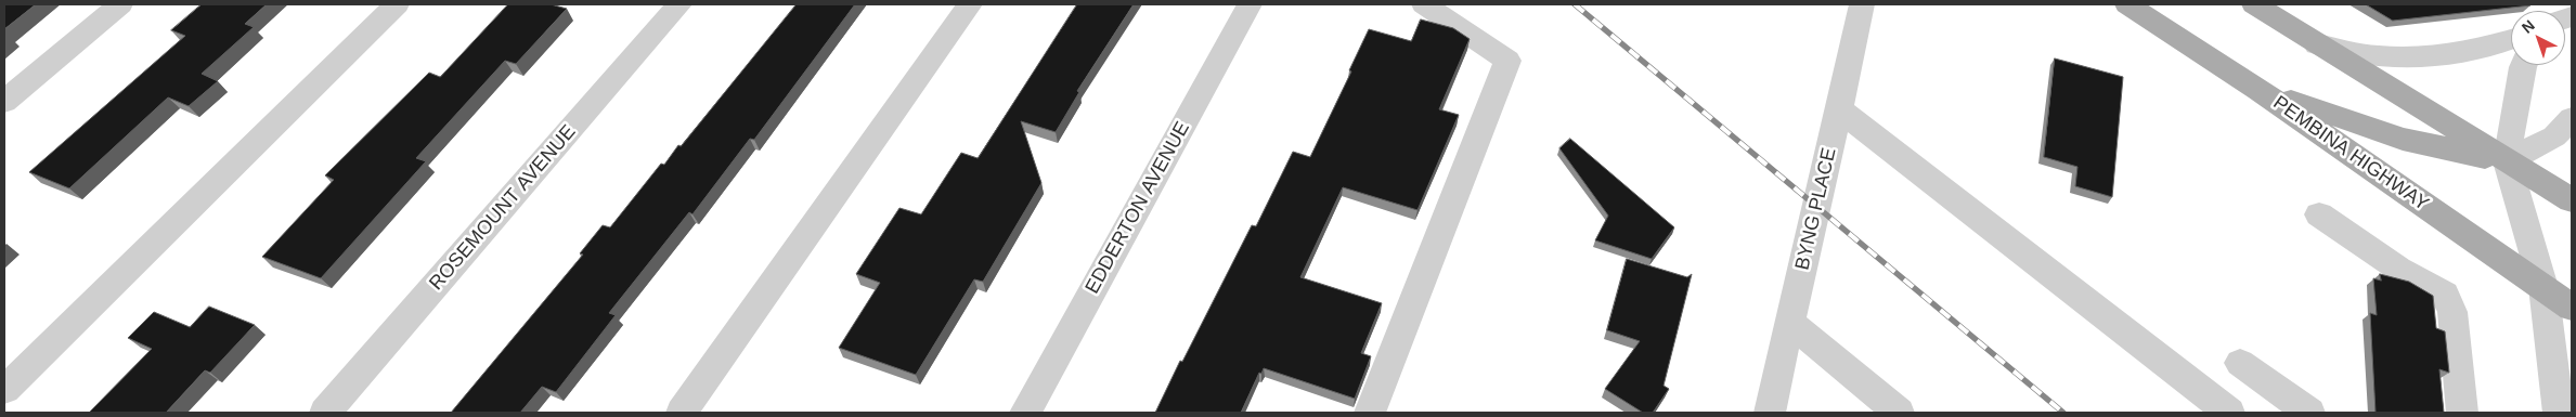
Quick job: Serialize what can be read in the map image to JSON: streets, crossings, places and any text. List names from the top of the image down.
{
  "streets": {
    "main road": ["PEMBINA HIGHWAY"],
    "street": ["ROSEMOUNT AVENUE", "EDDERTON AVENUE", "BYNG PLACE"]
  },
  "north": "top left"
}
